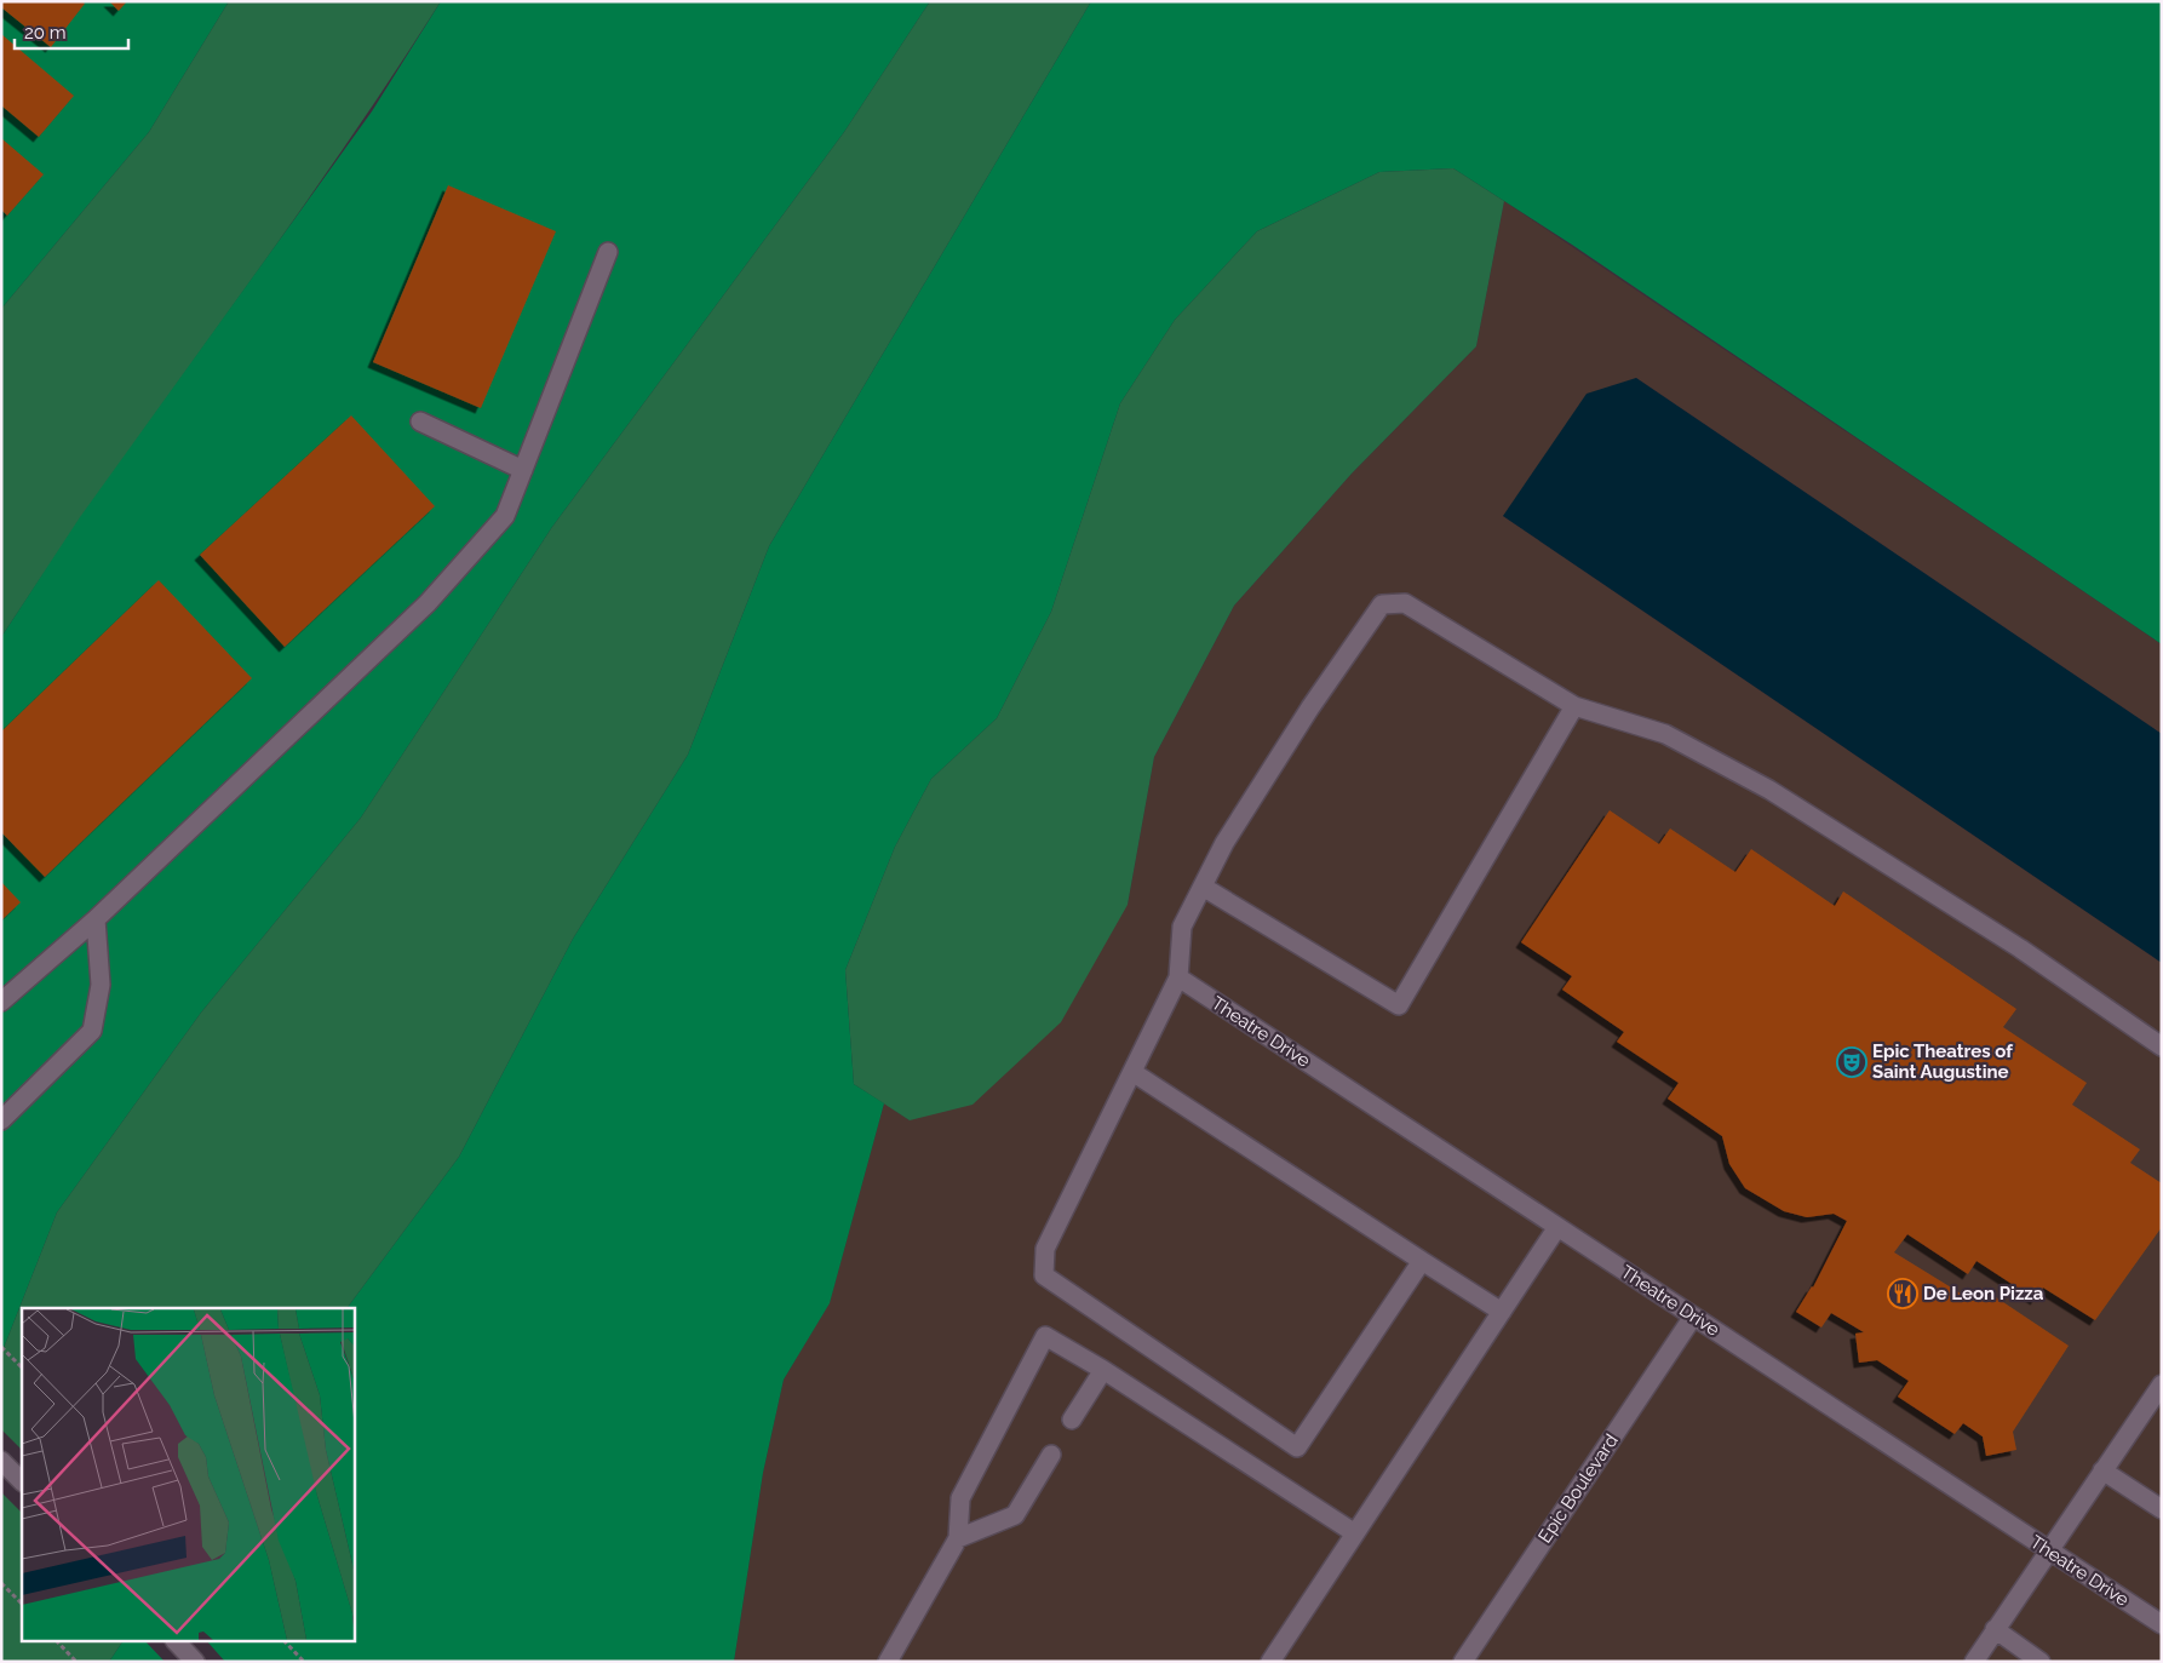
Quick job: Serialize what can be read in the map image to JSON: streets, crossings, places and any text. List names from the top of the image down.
{
  "streets": {
    "street": ["Theatre Drive", "Epic Boulevard"]
  },
  "crossings": [
    ["Theatre Drive", "Epic Boulevard"]
  ],
  "places": {
    "theatre": ["Epic Theatres of Saint Augustine"],
    "restaurant": ["De Leon Pizza"]
  },
  "scale_bar": "20 m"
}
